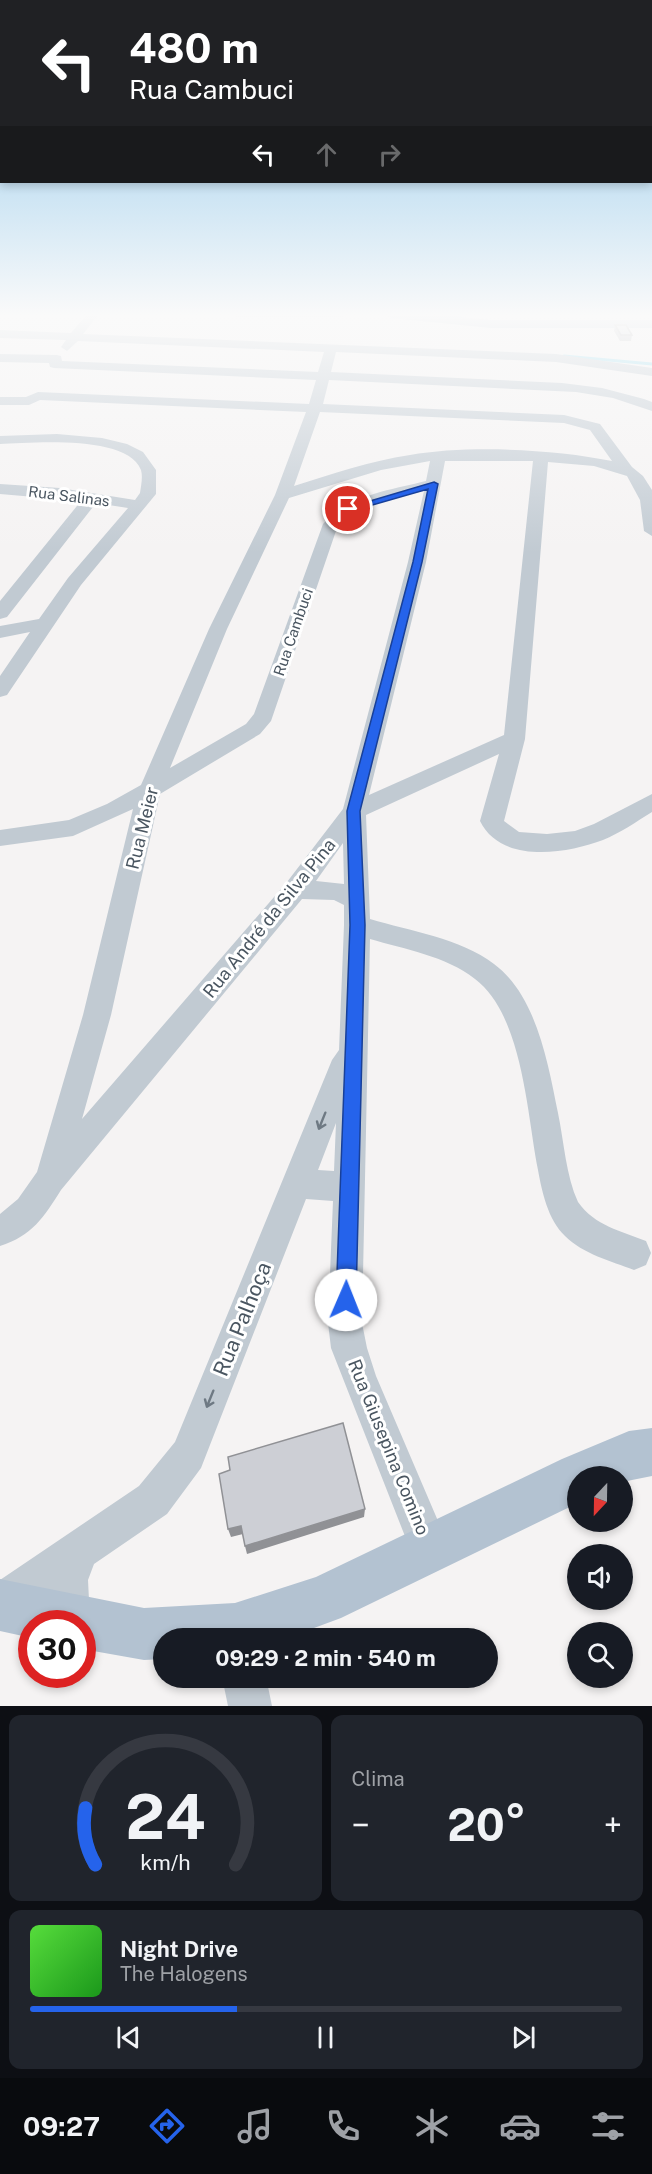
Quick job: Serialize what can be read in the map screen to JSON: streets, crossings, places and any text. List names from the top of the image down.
{
  "streets": {
    "street": [
      "Rua Salinas",
      "Rua Cambuci",
      "Rua Meier",
      "Rua André da Silva Pina",
      "Rua Palhoça",
      "Rua Giusepina Comino"
    ]
  },
  "crossings": [
    ["Rua Cambuci", "Rua Meier"],
    ["Rua Cambuci", "Rua Giusepina Comino"],
    ["Rua Meier", "Rua André da Silva Pina"],
    ["Rua André da Silva Pina", "Rua Giusepina Comino"],
    ["Rua Palhoça", "Rua Giusepina Comino"]
  ],
  "one_way": ["Rua Palhoça"],
  "north": "bottom",
  "page": {
    "turn": ["480 m", "Rua Cambuci"],
    "limit": "30",
    "trip": "09:29 · 2 min · 540 m",
    "tile": "Clima",
    "heat": ["−", "20°", "+"],
    "song": ["Night Drive", "The Halogens"],
    "tabs": "09:27",
    "gauge": ["24", "km/h"]
  }
}
